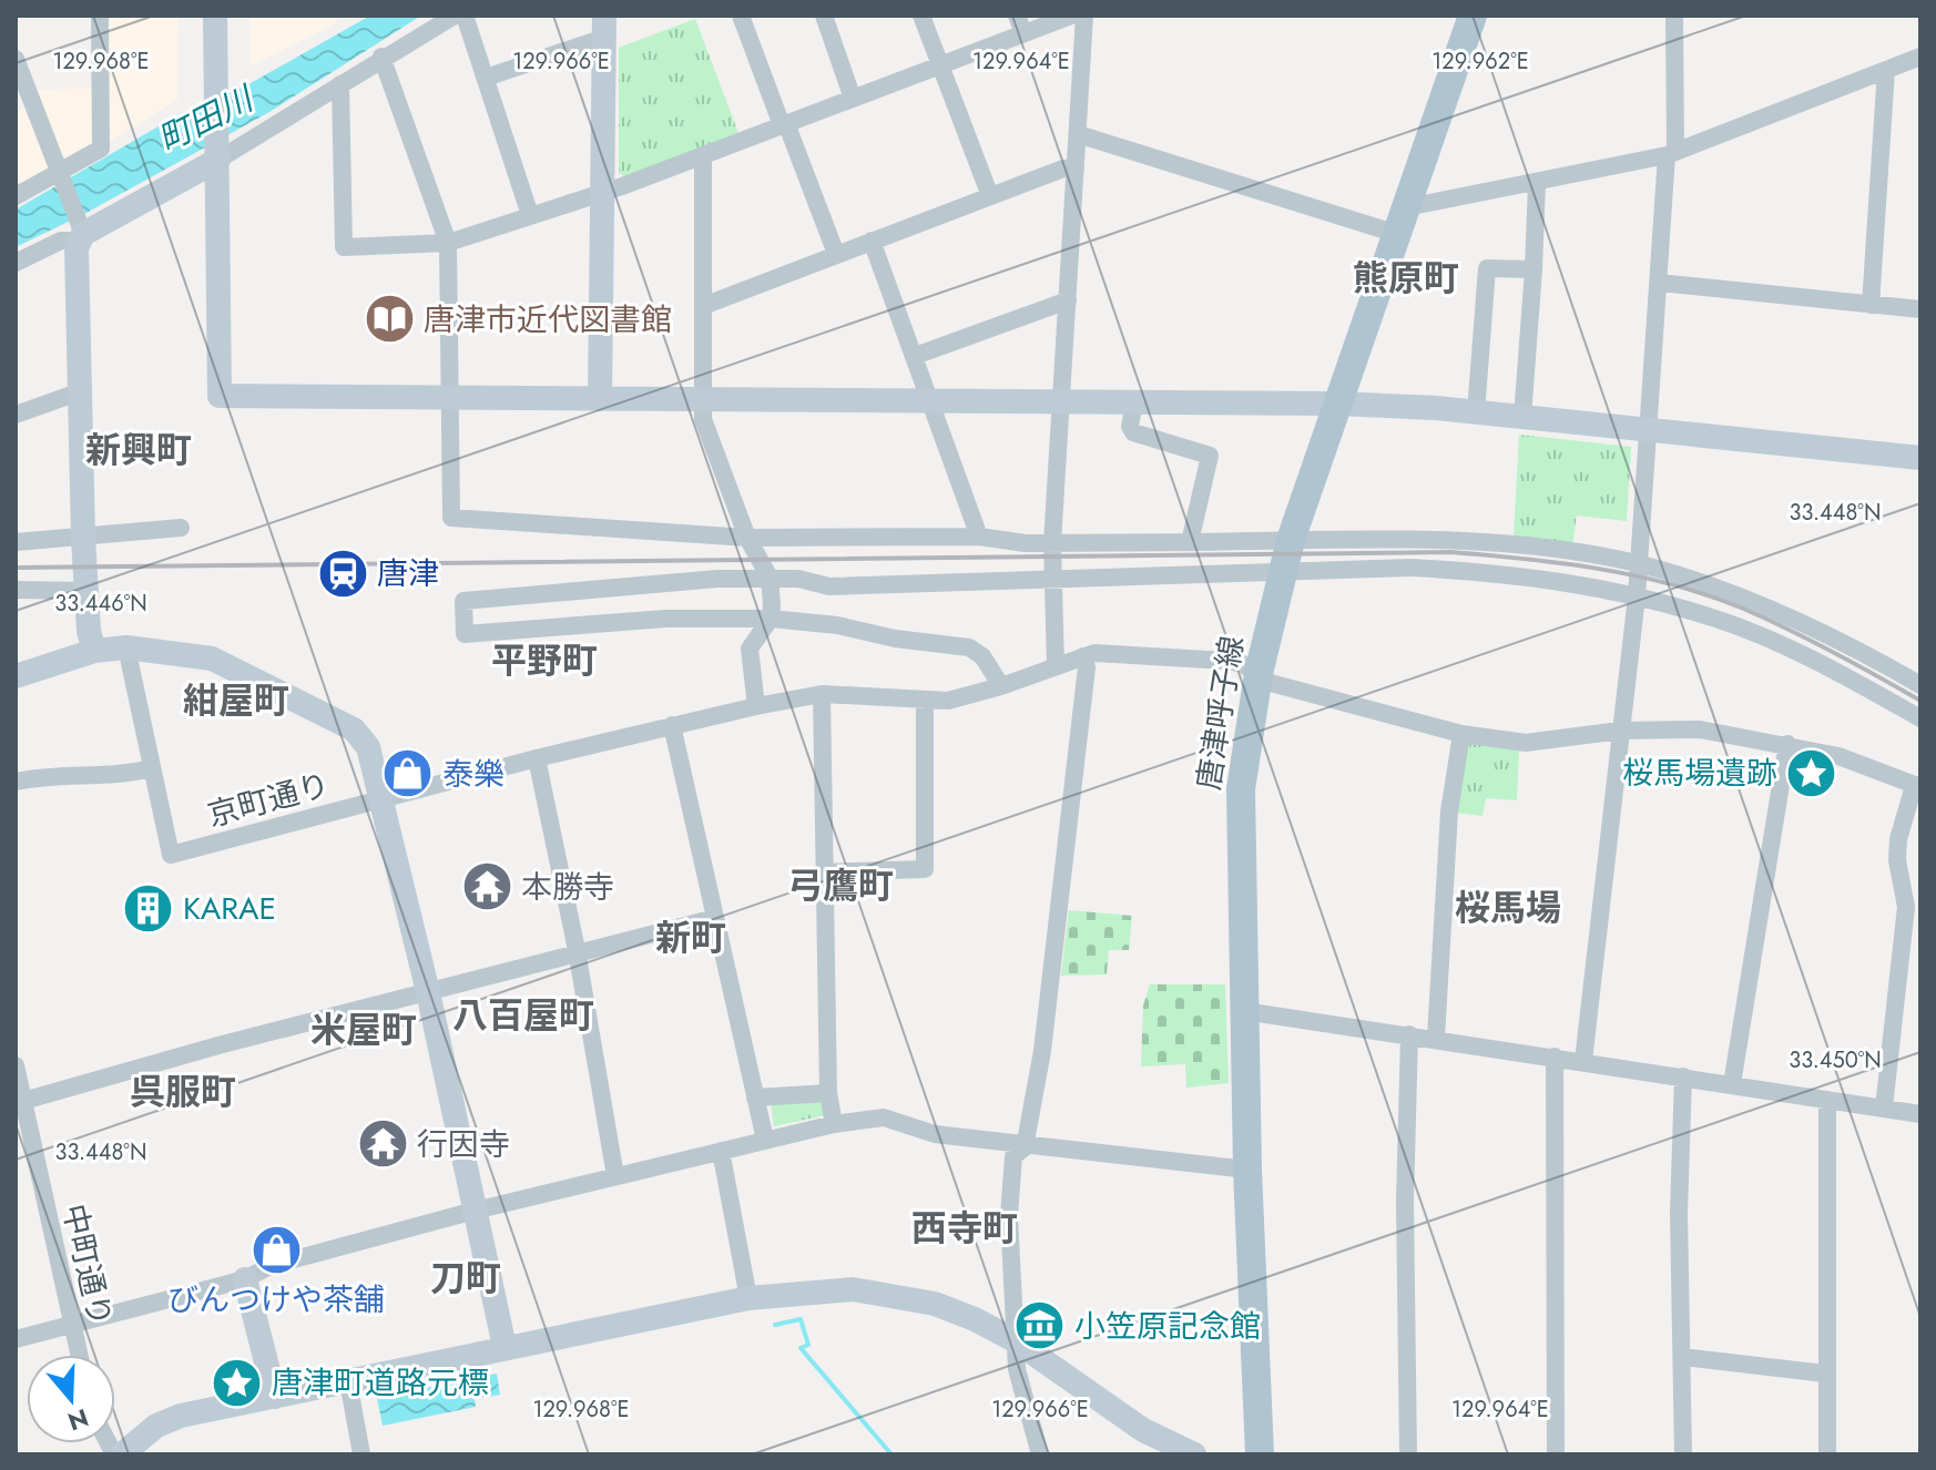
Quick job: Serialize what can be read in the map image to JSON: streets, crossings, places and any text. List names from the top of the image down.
{
  "streets": {
    "main road": ["唐津呼子線"],
    "street": ["京町通り", "中町通り"]
  },
  "crossings": [
    ["唐津呼子線", "京町通り"]
  ],
  "districts": [
    "熊原町",
    "新興町",
    "平野町",
    "紺屋町",
    "弓鷹町",
    "桜馬場",
    "新町",
    "八百屋町",
    "米屋町",
    "呉服町",
    "西寺町",
    "刀町"
  ],
  "water": ["町田川"],
  "places": {
    "library": ["唐津市近代図書館"],
    "station": ["唐津"],
    "place": ["桜馬場遺跡", "唐津町道路元標"],
    "shop": ["泰樂", "びんつけや茶舗"],
    "temple": ["本勝寺", "行因寺"],
    "building": ["KARAE"],
    "museum": ["小笠原記念館"]
  },
  "north": "bottom",
  "coordinates": [
    "129.968°E",
    "129.962°E",
    "129.966°E",
    "129.964°E",
    "33.448°N",
    "33.446°N",
    "33.450°N"
  ]
}
